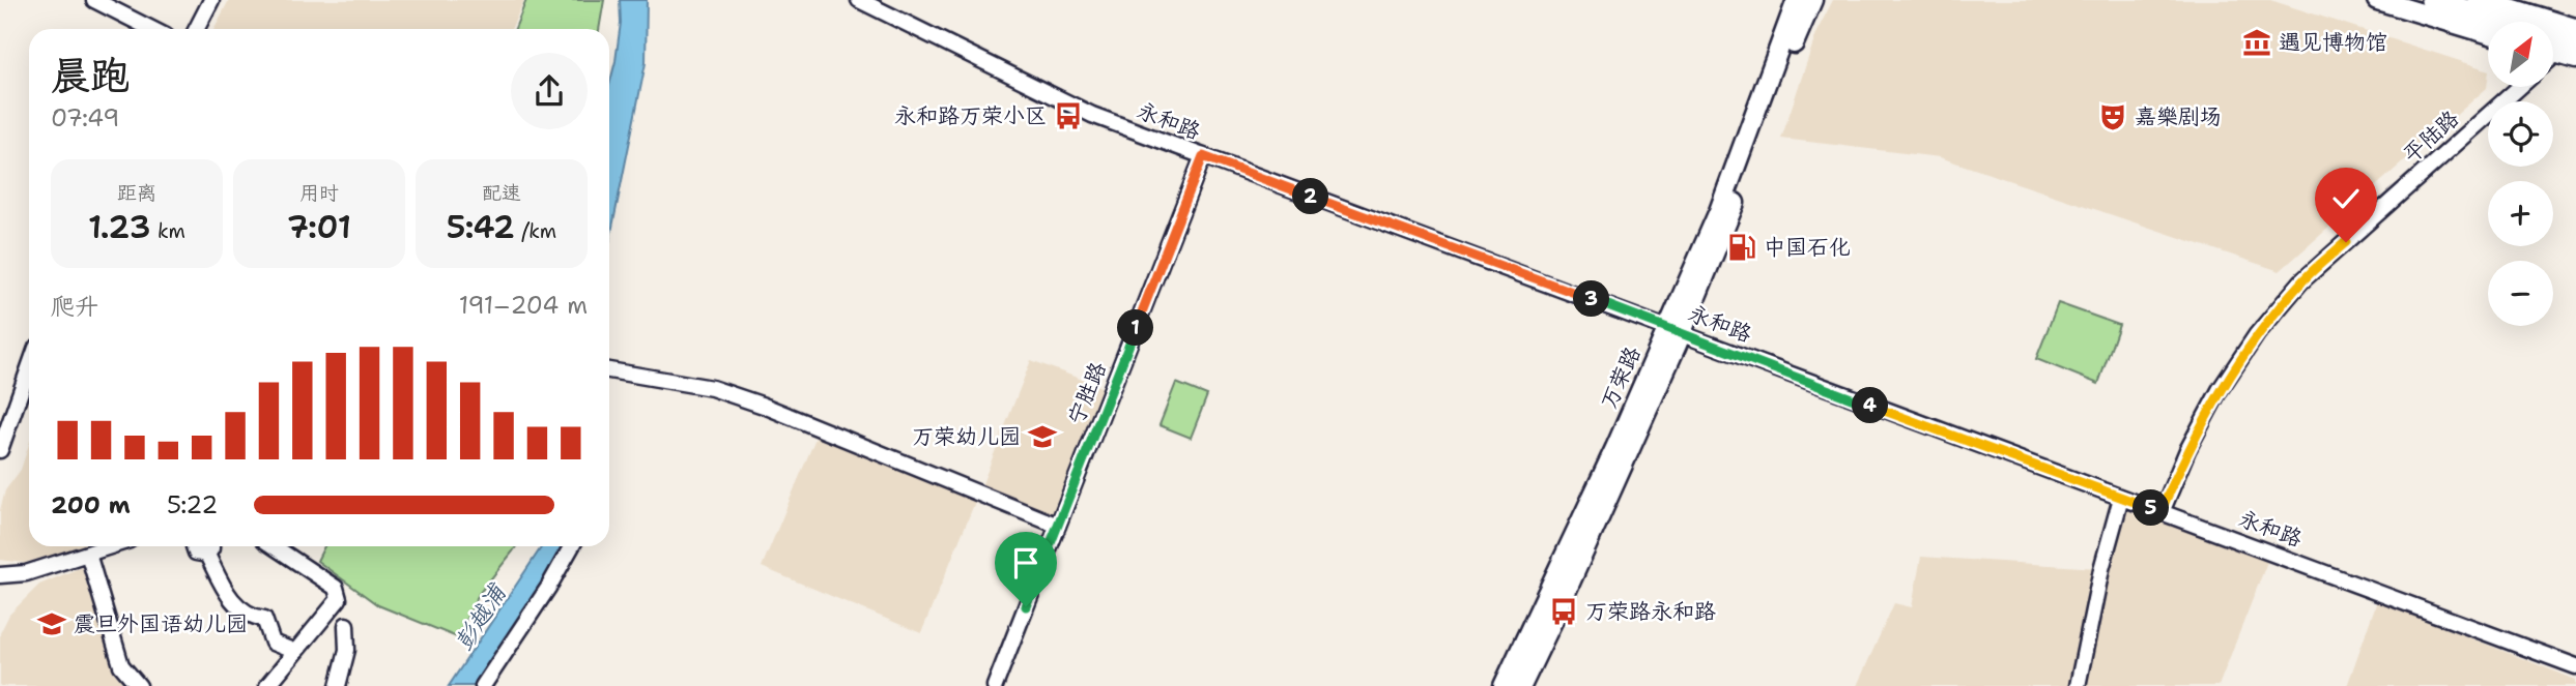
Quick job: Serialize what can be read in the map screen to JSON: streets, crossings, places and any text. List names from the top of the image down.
{
  "streets": {
    "main road": ["万荣路"],
    "street": ["永和路", "平陆路", "宁胜路"]
  },
  "crossings": [
    ["永和路", "平陆路"],
    ["永和路", "万荣路"],
    ["永和路", "宁胜路"]
  ],
  "water": ["彭越浦"],
  "places": {
    "museum": ["遇见博物馆"],
    "bus stop": ["永和路万荣小区", "万荣路永和路"],
    "theatre": ["嘉樂剧场"],
    "fuel station": ["中国石化"],
    "school or university": ["万荣幼儿园", "震旦外国语幼儿园"]
  },
  "north": "top right",
  "page": {
    "map_buttons": ["+", "−"],
    "heading": ["晨跑", "07:49"],
    "stats": [
      ["距离", "1.23 km"],
      ["用时", "7:01"],
      ["配速", "5:42 /km"]
    ],
    "pins": [
      "2",
      "3",
      "1",
      "4",
      "5"
    ],
    "chart": ["爬升", "191–204 m"],
    "list": [
      {
        "name": "200 m",
        "note": "5:22"
      }
    ]
  }
}
